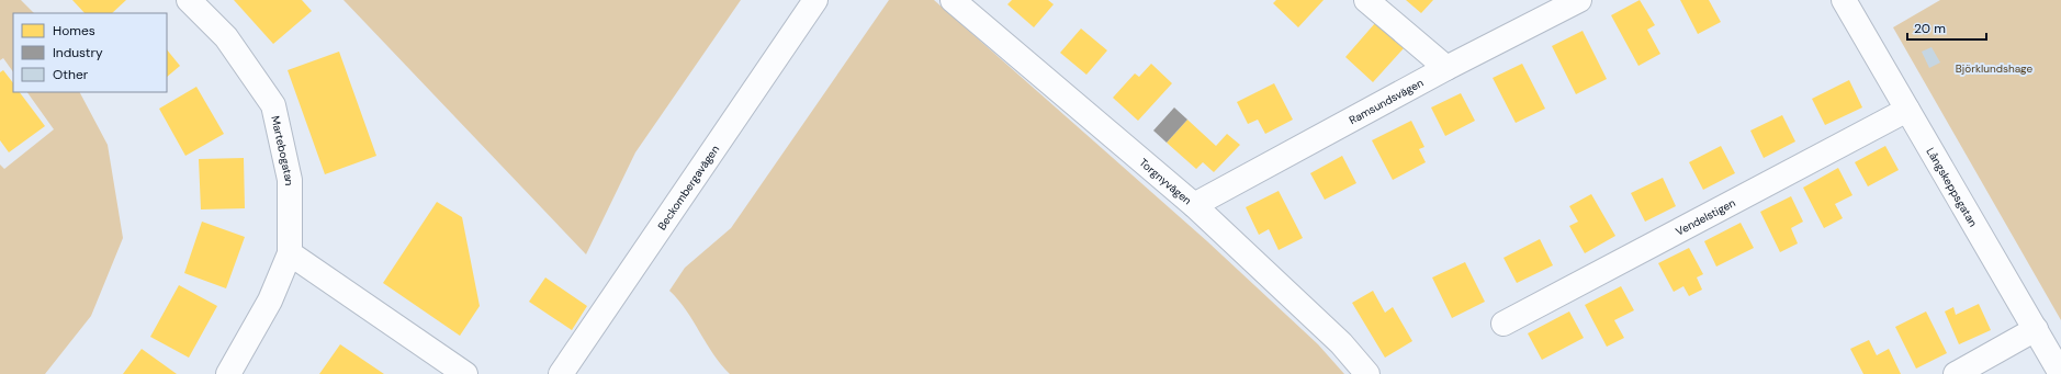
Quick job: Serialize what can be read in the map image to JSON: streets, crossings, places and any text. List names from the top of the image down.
{
  "streets": {
    "street": [
      "Ramsundsvägen",
      "Martebogatan",
      "Torgnyvägen",
      "Långskeppsgatan",
      "Beckombergavägen",
      "Vendelstigen"
    ]
  },
  "crossings": [
    ["Ramsundsvägen", "Torgnyvägen"],
    ["Långskeppsgatan", "Vendelstigen"]
  ],
  "parks": ["Björklundshage"],
  "legend": ["Homes", "Industry", "Other"],
  "scale_bar": "20 m"
}
